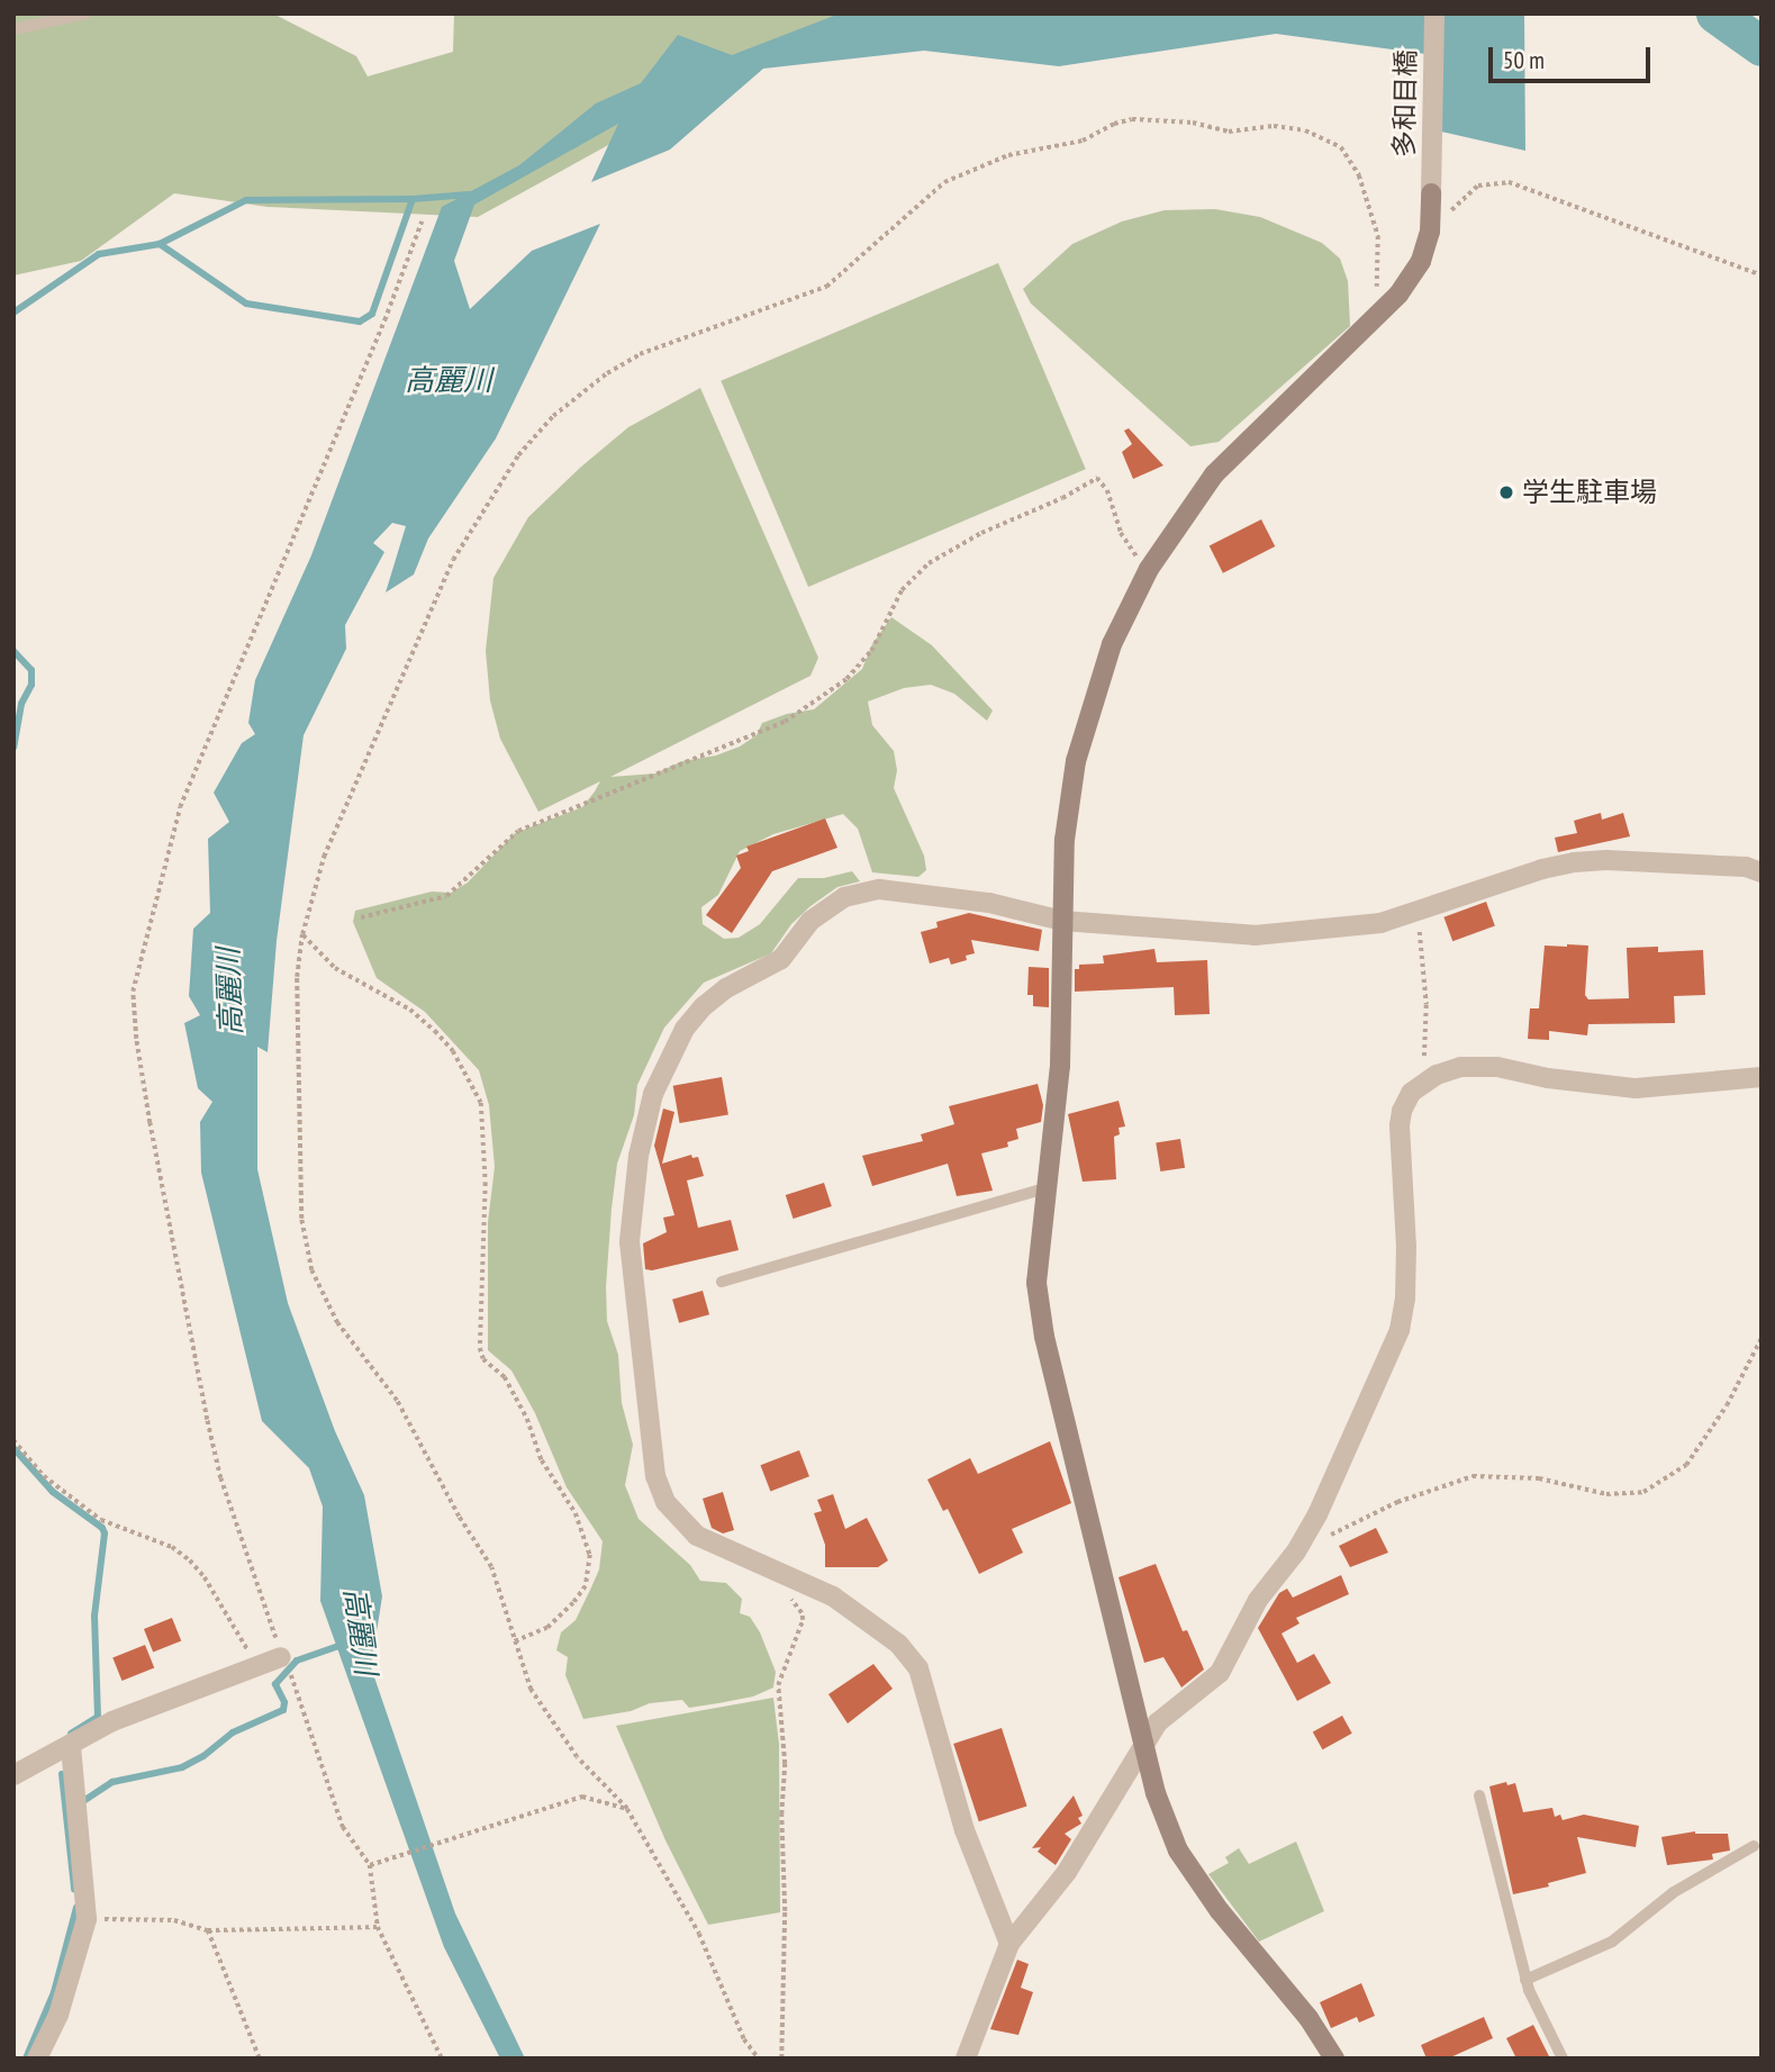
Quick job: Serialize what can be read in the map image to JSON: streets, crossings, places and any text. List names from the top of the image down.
{
  "streets": {
    "street": ["多和目橋"]
  },
  "water": ["高麗川"],
  "places": ["学生駐車場"],
  "scale_bar": "50 m"
}
